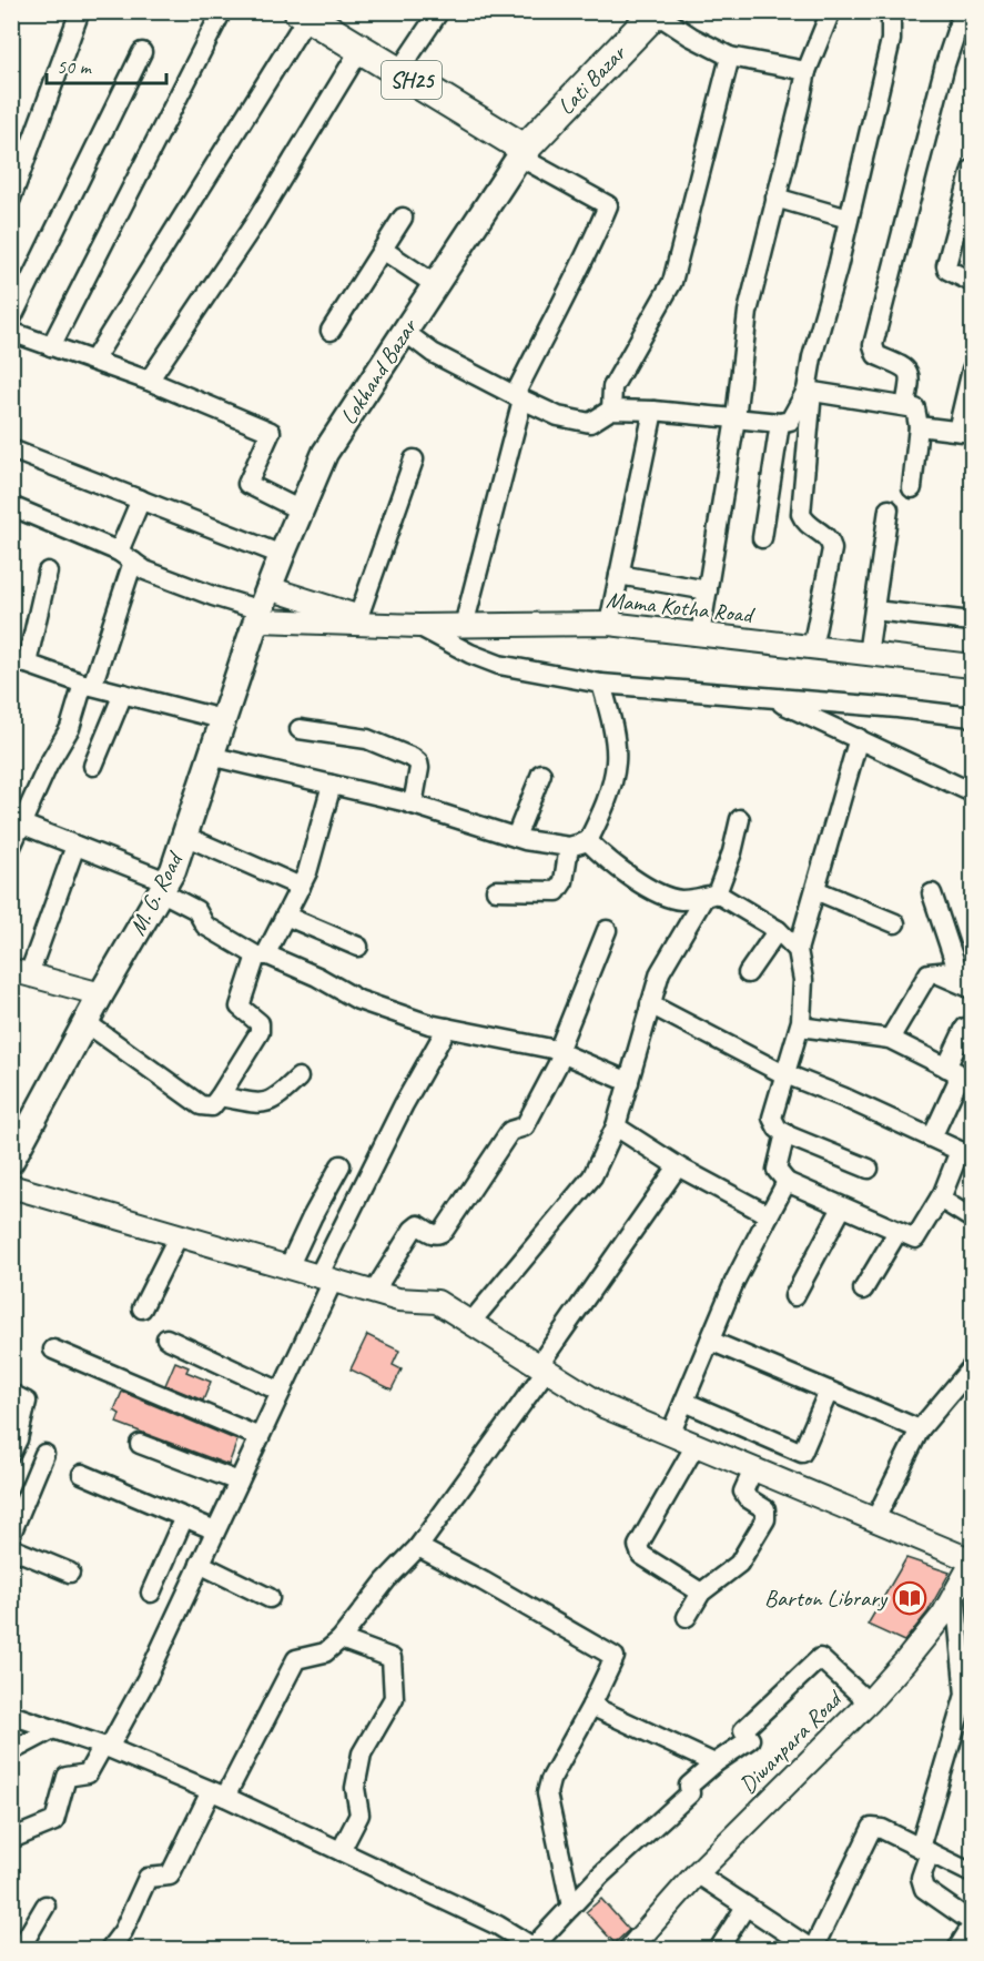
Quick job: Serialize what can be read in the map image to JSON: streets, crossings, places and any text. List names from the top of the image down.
{
  "streets": {
    "main road": [
      "SH25",
      "Lati Bazar",
      "Lokhand Bazar",
      "M. G. Road"
    ],
    "street": ["Mama Kotha Road", "Diwanpara Road"]
  },
  "crossings": [
    ["SH25", "Lati Bazar"],
    ["SH25", "Lokhand Bazar"],
    ["Lati Bazar", "Lokhand Bazar"],
    ["Lokhand Bazar", "Mama Kotha Road"],
    ["Lokhand Bazar", "M. G. Road"],
    ["Mama Kotha Road", "M. G. Road"]
  ],
  "places": {
    "library": ["Barton Library"]
  },
  "scale_bar": "50 m"
}
